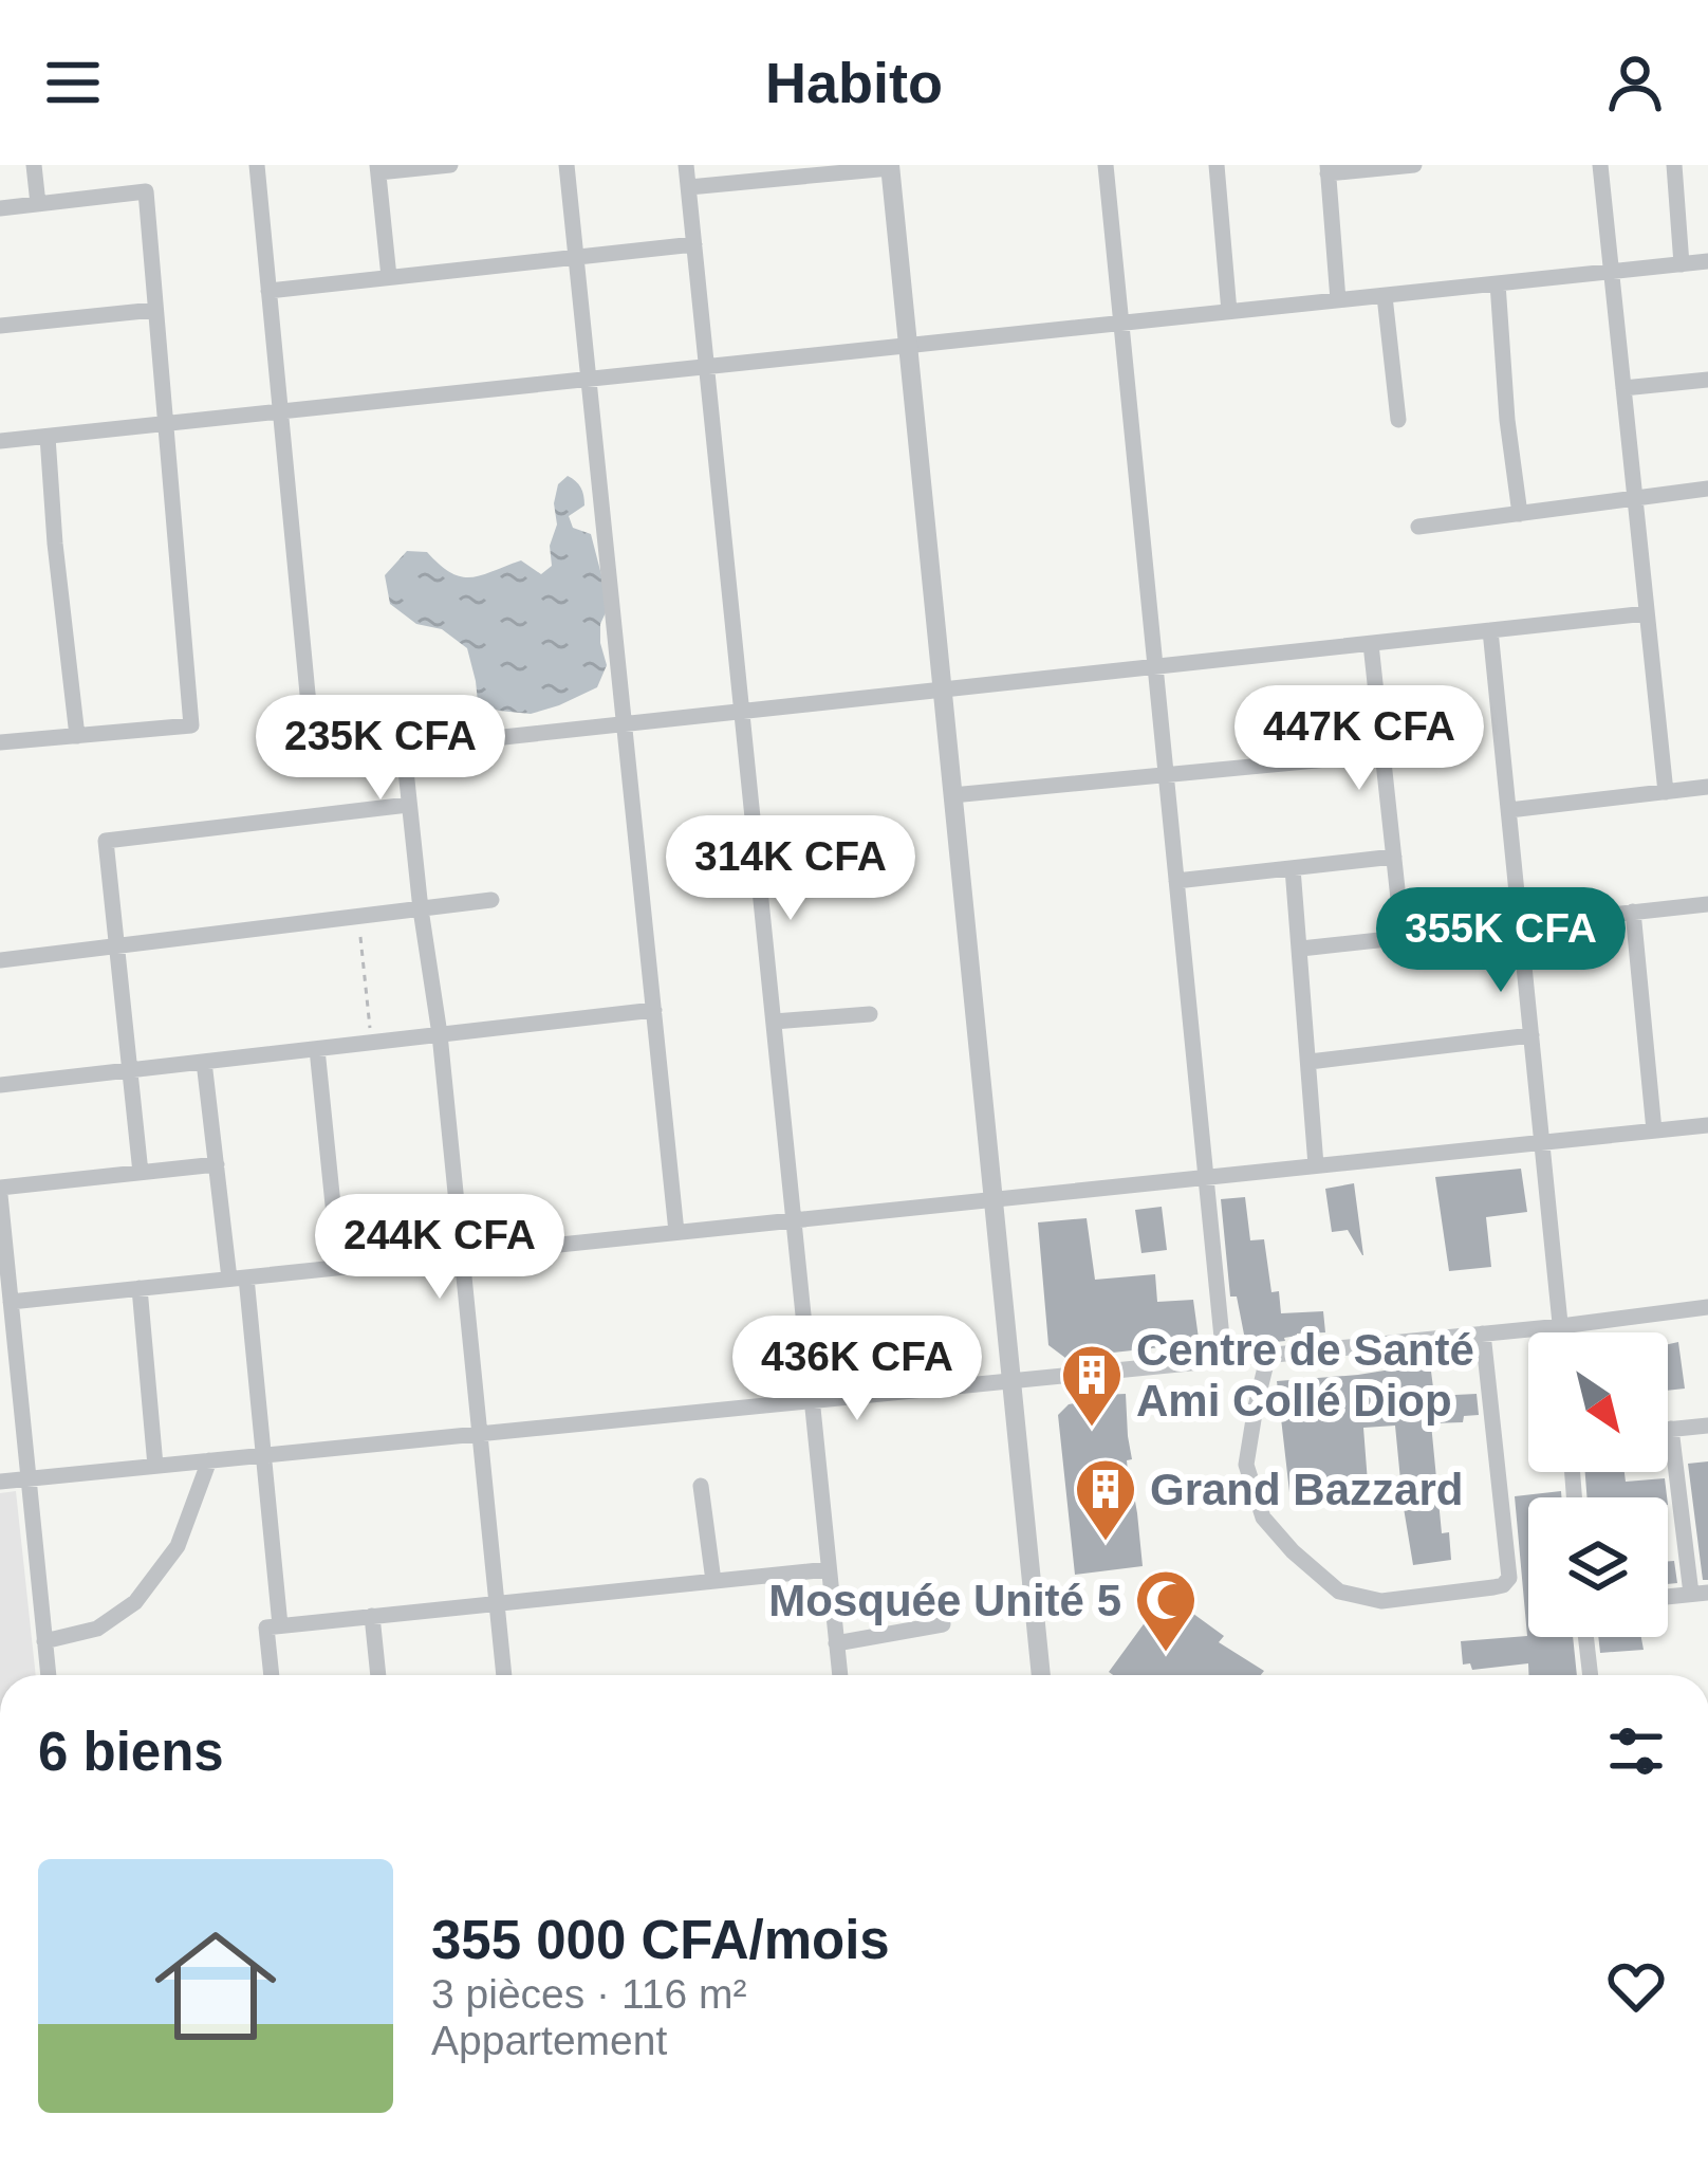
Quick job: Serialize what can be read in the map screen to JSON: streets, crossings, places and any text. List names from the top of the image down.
{
  "places": {
    "building": ["Centre de Santé Ami Collé Diop", "Grand Bazzard"],
    "mosque": ["Mosquée Unité 5"]
  },
  "north": "bottom right",
  "page": {
    "header": "Habito",
    "price": [
      "447K CFA",
      "235K CFA",
      "314K CFA",
      "355K CFA",
      "244K CFA",
      "436K CFA"
    ],
    "heading": "6 biens",
    "list": [
      {
        "name": "355 000 CFA/mois",
        "note": "3 pièces · 116 m² · Appartement"
      }
    ]
  }
}
